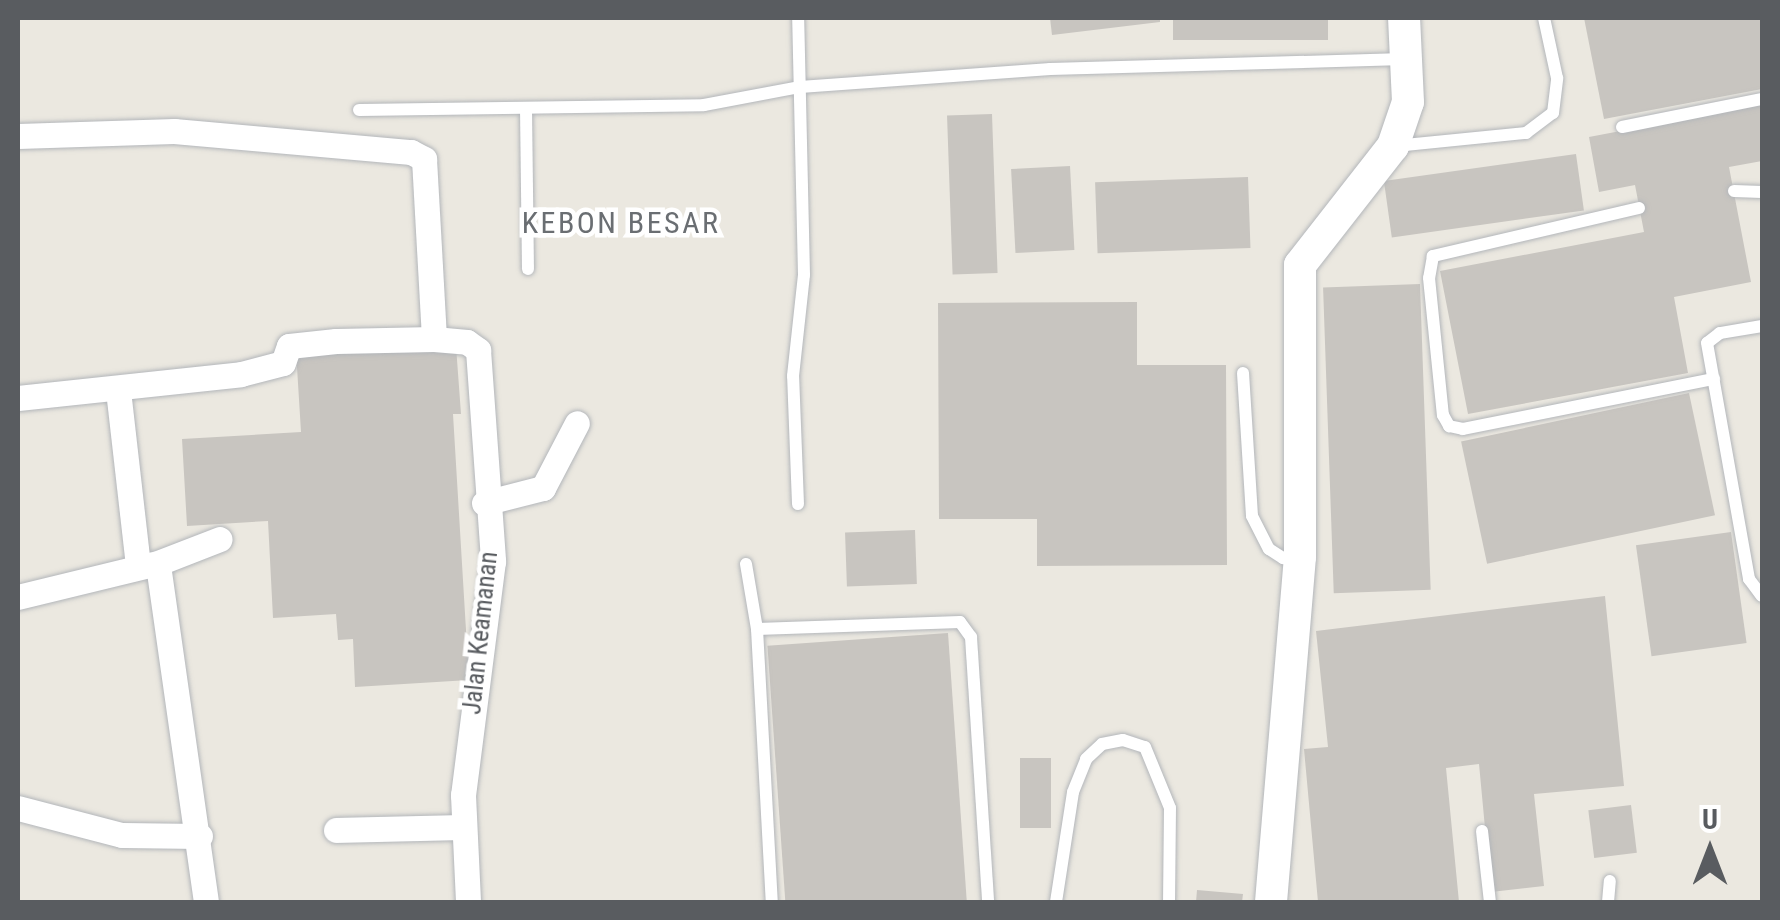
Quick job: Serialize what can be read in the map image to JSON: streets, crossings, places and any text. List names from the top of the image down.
{
  "streets": {
    "street": ["Jalan Keamanan"]
  },
  "districts": ["KEBON BESAR"],
  "north": "top"
}
